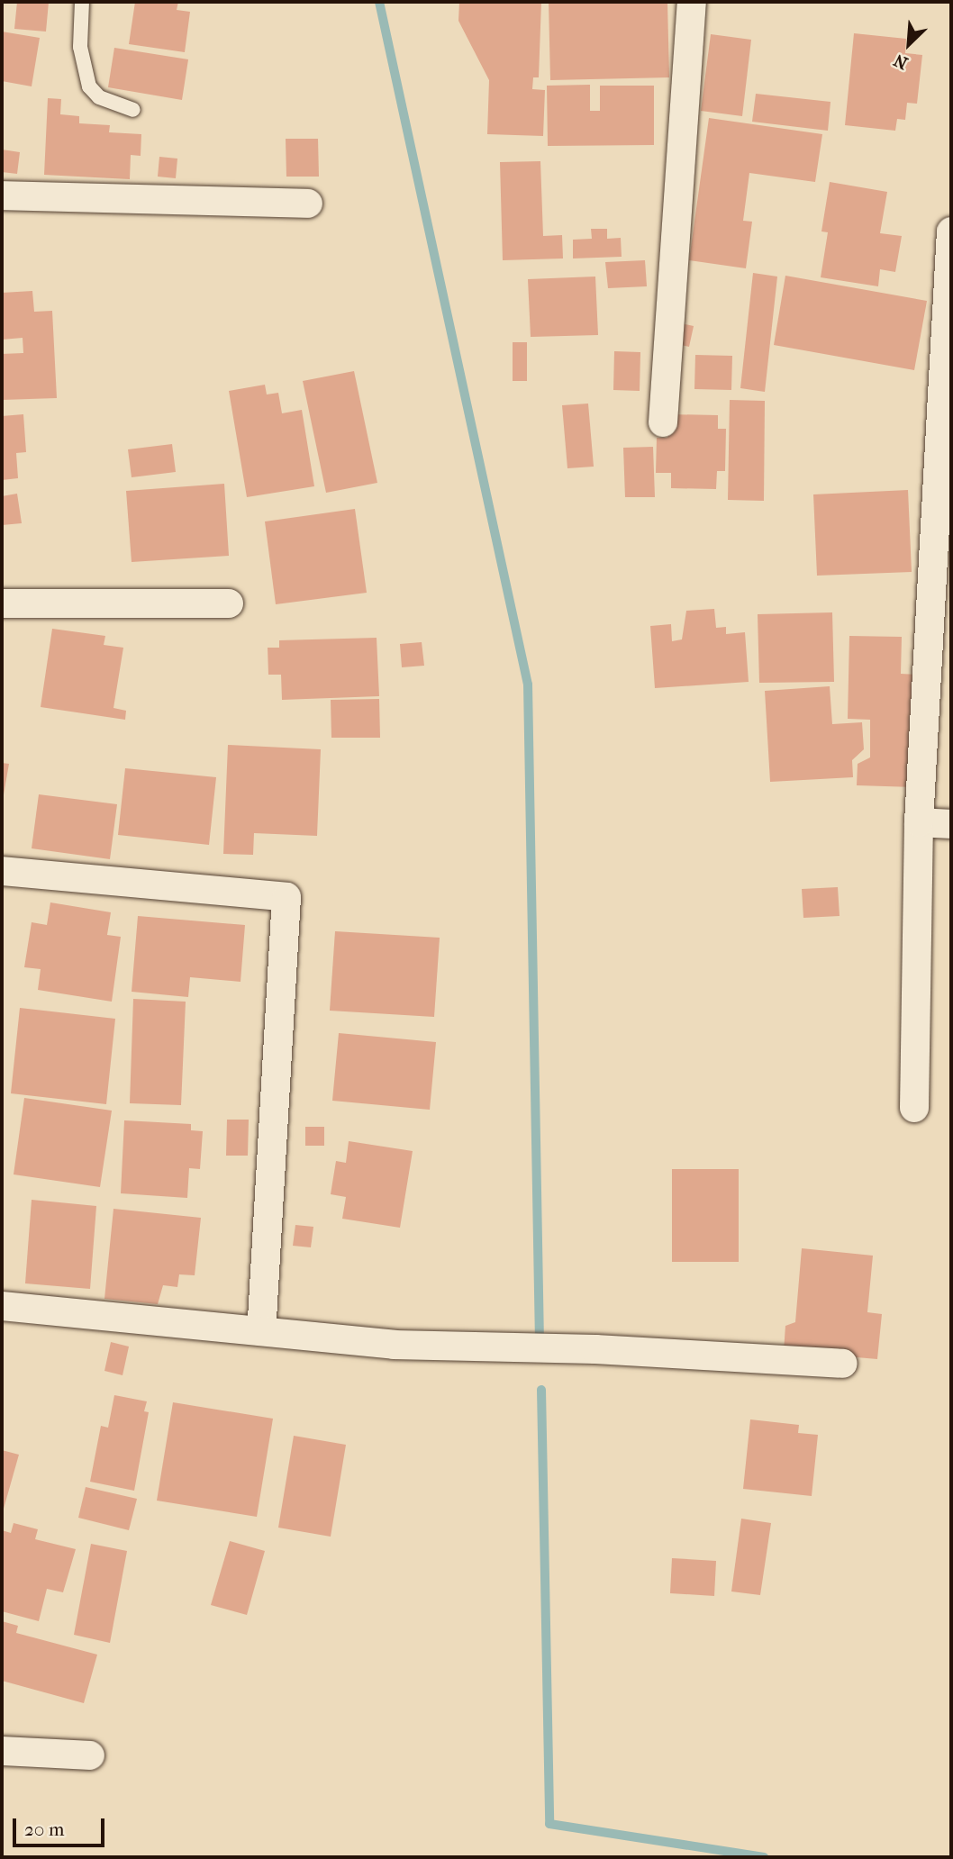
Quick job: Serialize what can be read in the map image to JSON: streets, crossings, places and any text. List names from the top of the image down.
{
  "scale_bar": "20 m",
  "north": "bottom left"
}
